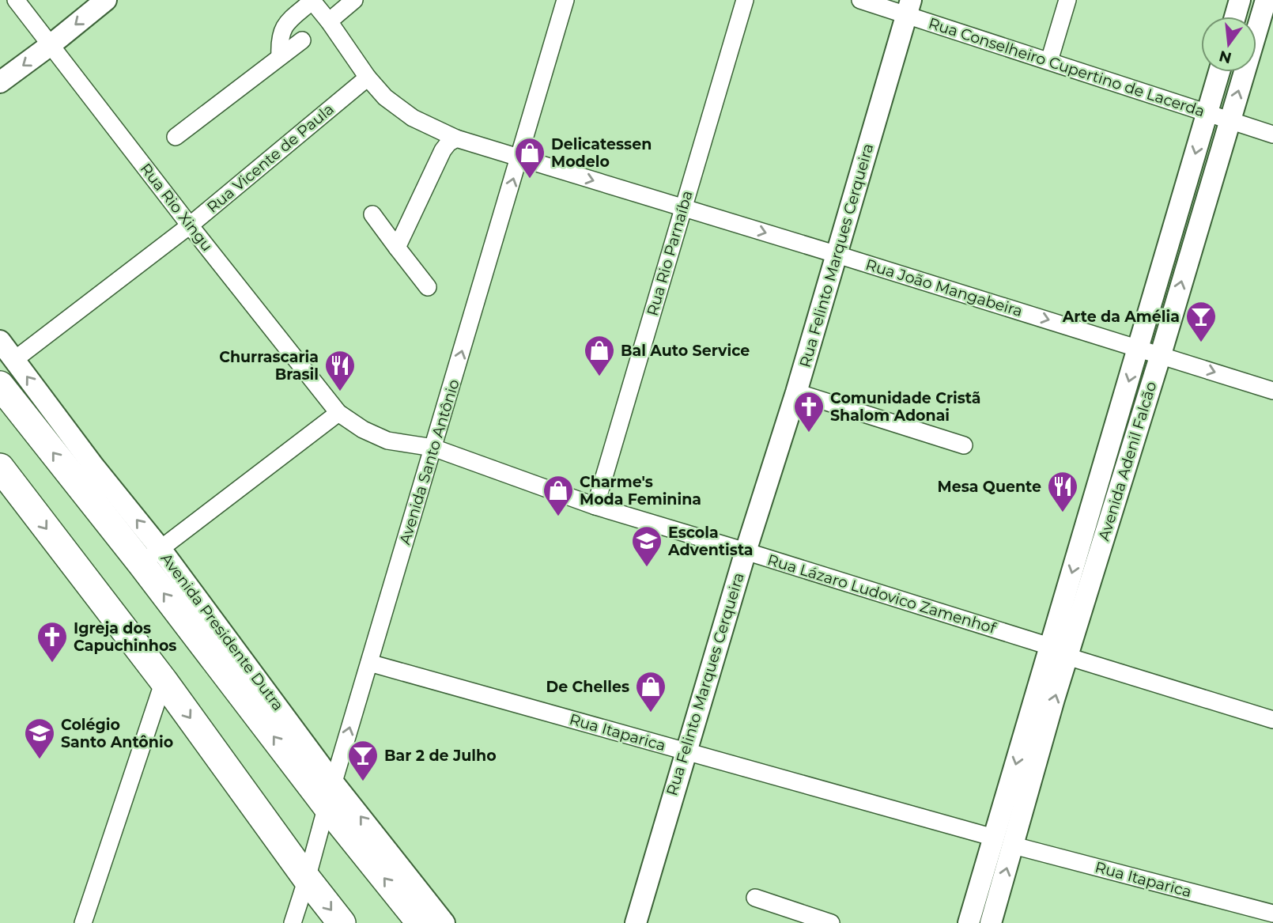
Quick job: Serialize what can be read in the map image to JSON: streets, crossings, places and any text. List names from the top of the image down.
{
  "streets": {
    "highway": ["Avenida Presidente Dutra"],
    "street": [
      "Rua Conselheiro Cupertino de Lacerda",
      "Rua Vicente de Paula",
      "Rua Rio Xingu",
      "Rua Rio Parnaíba",
      "Rua Felinto Marques Cerqueira",
      "Rua João Mangabeira",
      "Avenida Adenil Falcão",
      "Avenida Santo Antônio",
      "Rua Lázaro Ludovico Zamenhof",
      "Rua Itaparica"
    ]
  },
  "crossings": [
    ["Rua Conselheiro Cupertino de Lacerda", "Rua Felinto Marques Cerqueira"],
    ["Rua Conselheiro Cupertino de Lacerda", "Avenida Adenil Falcão"],
    ["Rua Vicente de Paula", "Rua Rio Xingu"],
    ["Rua Vicente de Paula", "Rua João Mangabeira"],
    ["Rua Vicente de Paula", "Avenida Presidente Dutra"],
    ["Rua Rio Xingu", "Rua Lázaro Ludovico Zamenhof"],
    ["Rua Rio Parnaíba", "Rua João Mangabeira"],
    ["Rua Rio Parnaíba", "Rua Lázaro Ludovico Zamenhof"],
    ["Rua Felinto Marques Cerqueira", "Rua João Mangabeira"],
    ["Rua Felinto Marques Cerqueira", "Rua Lázaro Ludovico Zamenhof"],
    ["Rua Felinto Marques Cerqueira", "Rua Itaparica"],
    ["Rua João Mangabeira", "Avenida Adenil Falcão"],
    ["Rua João Mangabeira", "Avenida Santo Antônio"],
    ["Avenida Adenil Falcão", "Rua Lázaro Ludovico Zamenhof"],
    ["Avenida Adenil Falcão", "Rua Itaparica"],
    ["Avenida Santo Antônio", "Rua Lázaro Ludovico Zamenhof"],
    ["Avenida Santo Antônio", "Avenida Presidente Dutra"],
    ["Avenida Santo Antônio", "Rua Itaparica"]
  ],
  "one_way": ["Rua João Mangabeira", "Avenida Santo Antônio", "Avenida Presidente Dutra"],
  "places": {
    "shop": [
      "Delicatessen Modelo",
      "Bal Auto Service",
      "Charme's Moda Feminina",
      "De Chelles"
    ],
    "bar": ["Arte da Amélia", "Bar 2 de Julho"],
    "restaurant": ["Churrascaria Brasil", "Mesa Quente"],
    "church": ["Comunidade Cristã Shalom Adonai", "Igreja dos Capuchinhos"],
    "school or university": ["Escola Adventista", "Colégio Santo Antônio"]
  },
  "north": "bottom"
}
